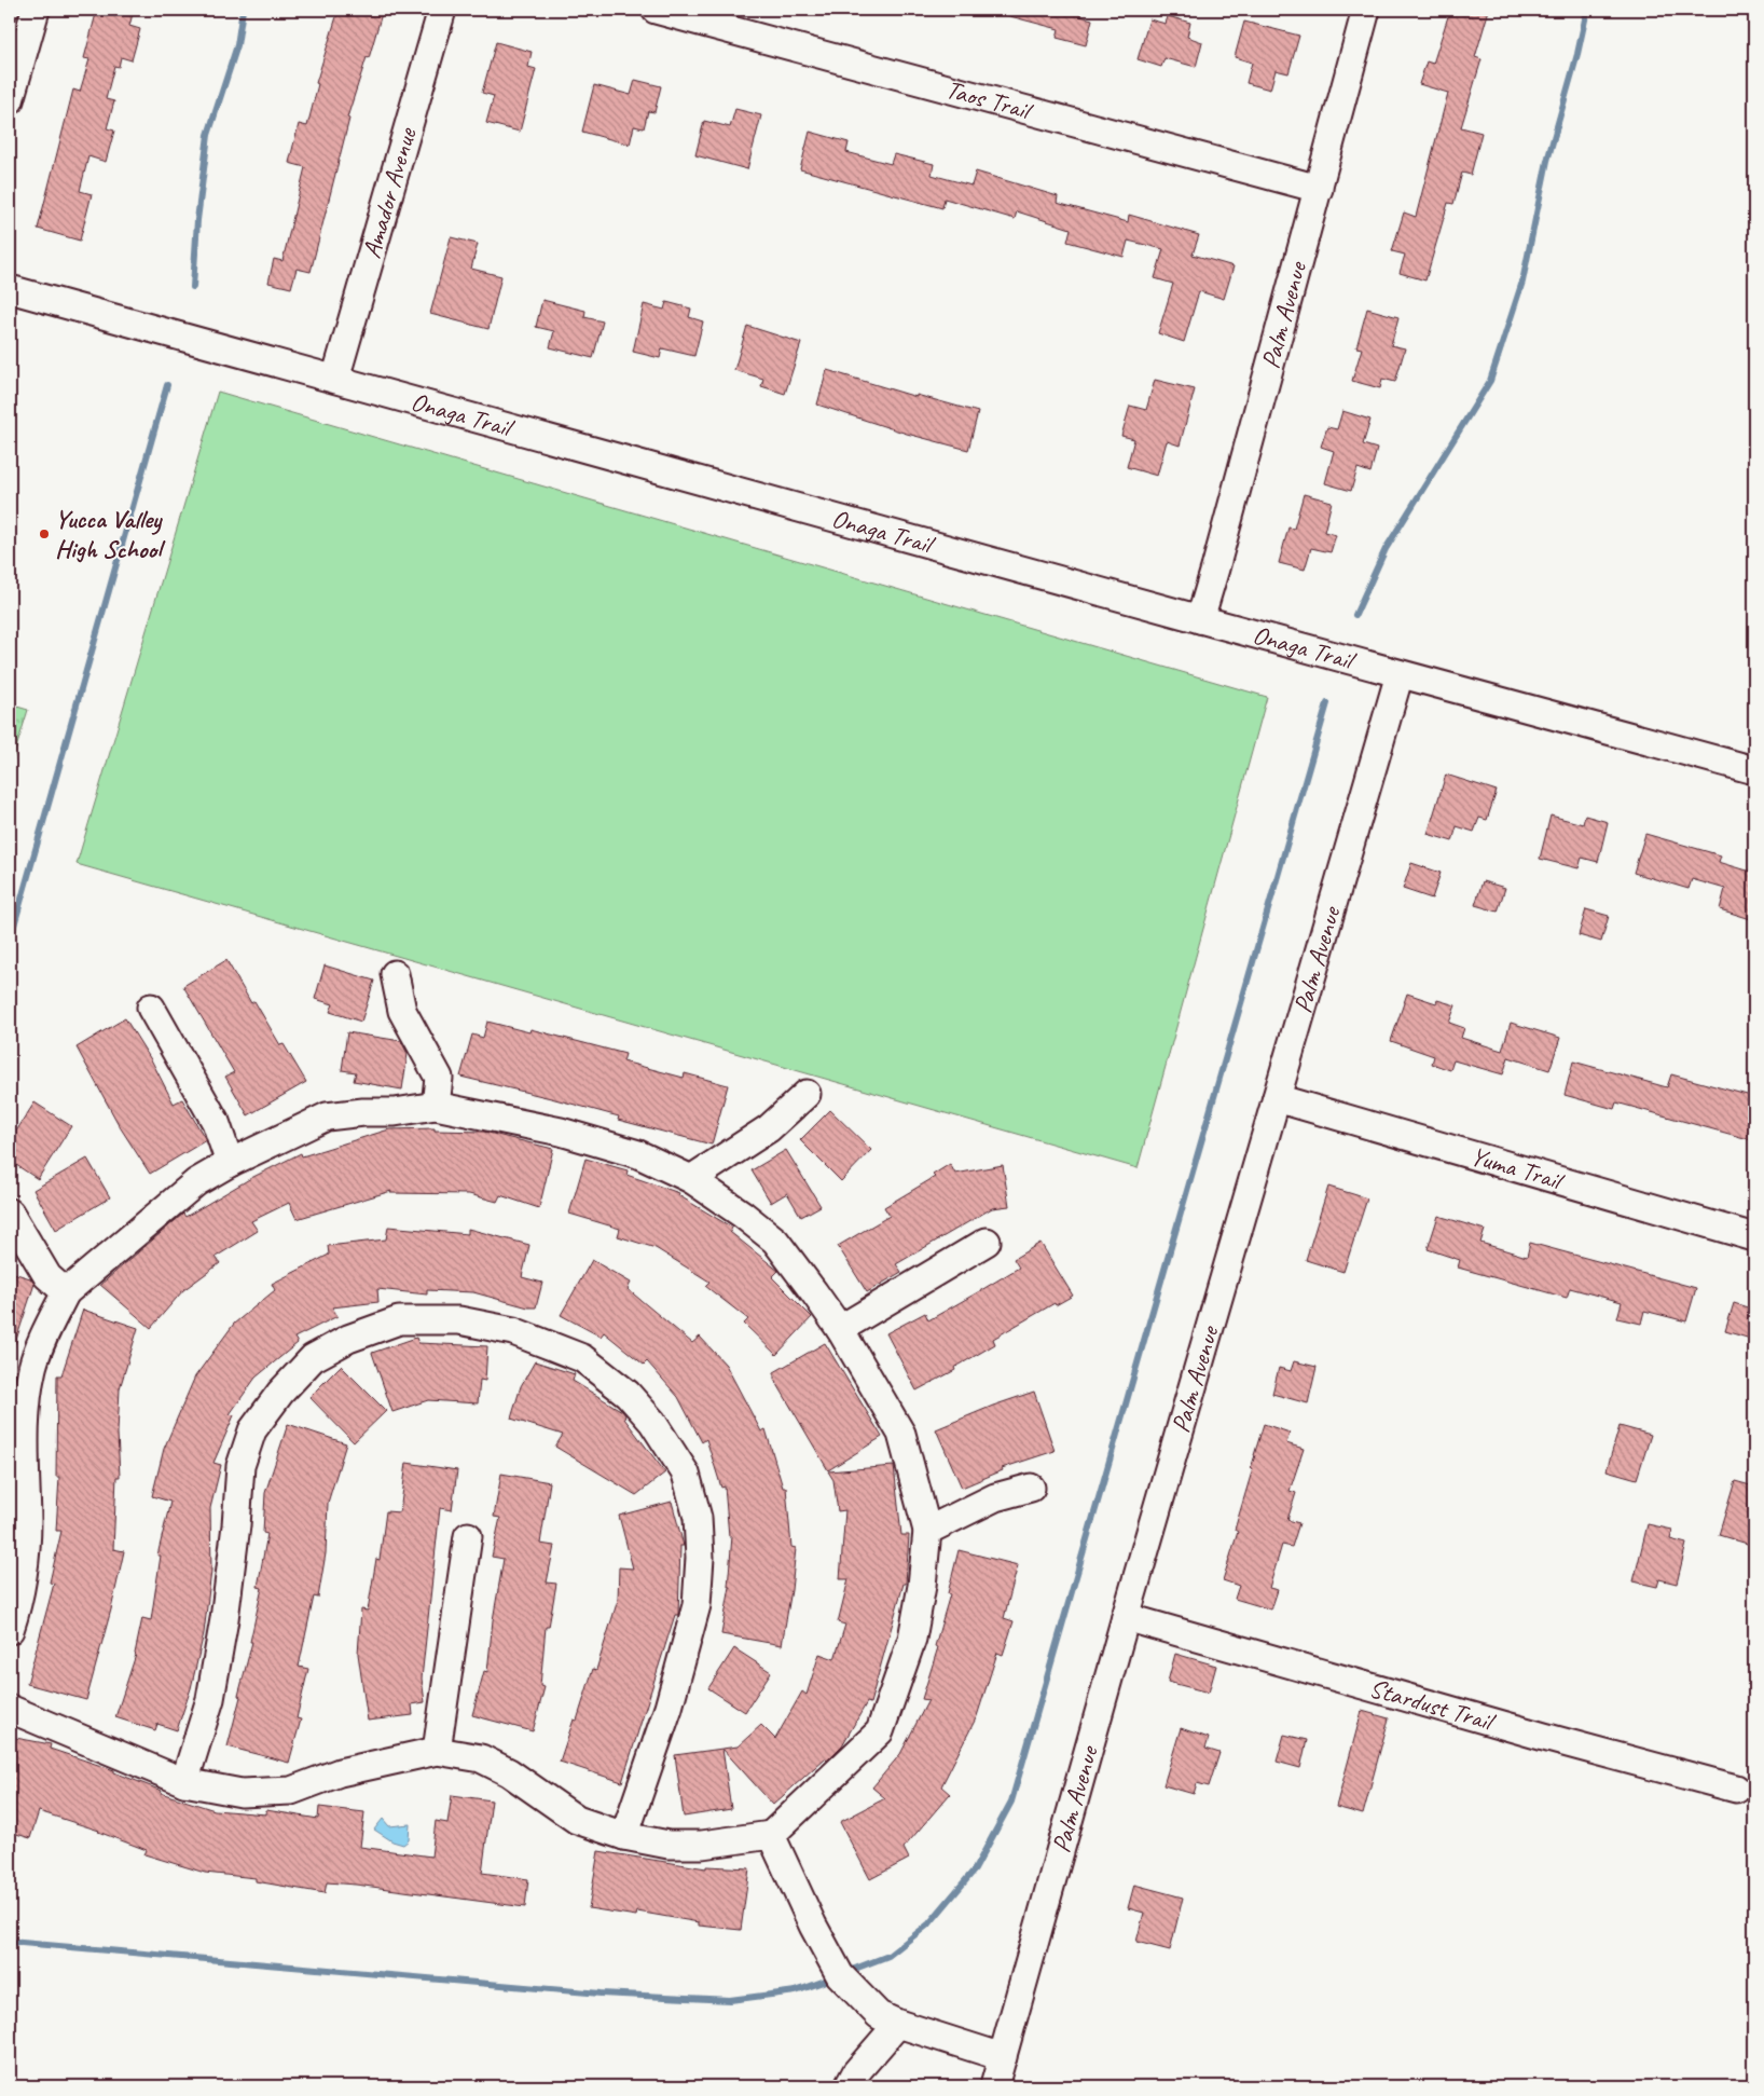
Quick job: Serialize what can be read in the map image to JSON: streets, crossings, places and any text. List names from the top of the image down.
{
  "streets": {
    "street": [
      "Taos Trail",
      "Amador Avenue",
      "Palm Avenue",
      "Onaga Trail",
      "Yuma Trail",
      "Stardust Trail"
    ]
  },
  "crossings": [
    ["Taos Trail", "Palm Avenue"],
    ["Amador Avenue", "Onaga Trail"],
    ["Palm Avenue", "Onaga Trail"],
    ["Palm Avenue", "Yuma Trail"],
    ["Palm Avenue", "Stardust Trail"]
  ],
  "places": ["Yucca Valley High School"]
}
